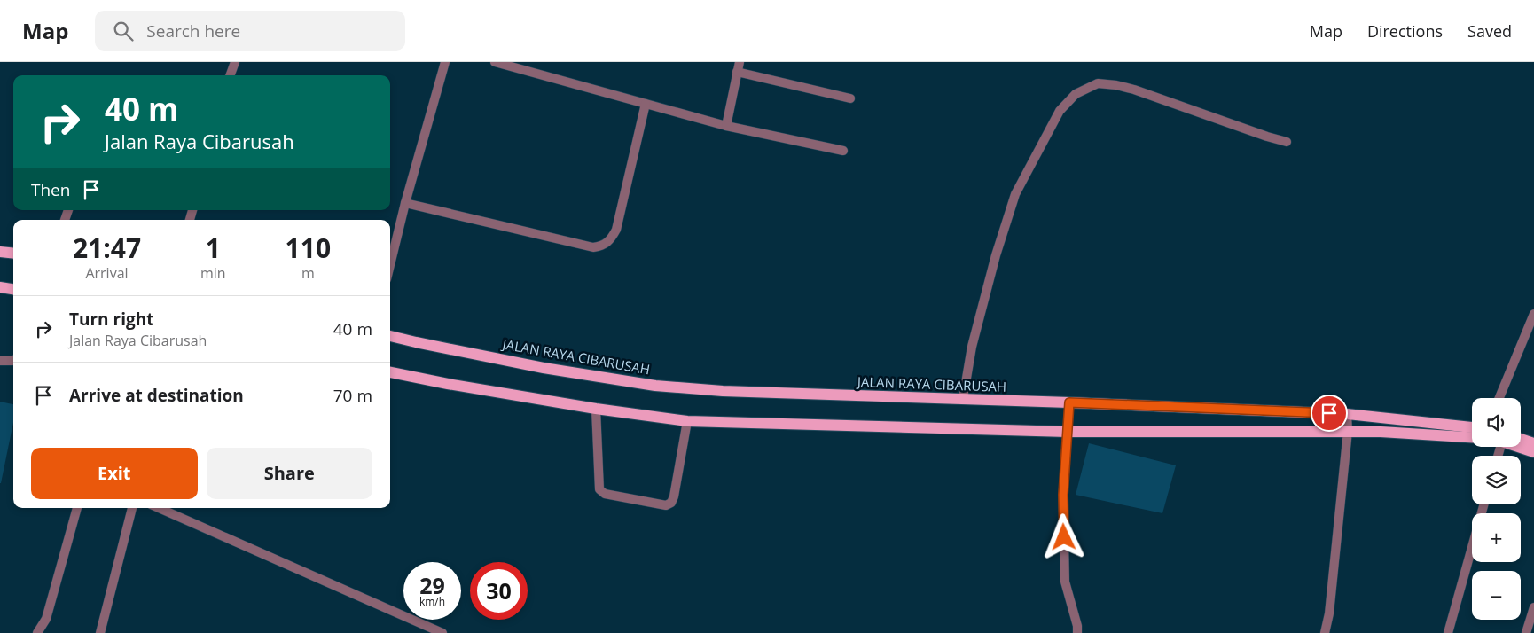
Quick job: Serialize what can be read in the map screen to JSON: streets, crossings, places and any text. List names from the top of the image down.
{
  "streets": {
    "main road": ["JALAN RAYA CIBARUSAH"]
  },
  "page": {
    "header": "Map",
    "search": "Search here",
    "nav": ["Map", "Directions", "Saved"],
    "turn": ["40 m", "Jalan Raya Cibarusah"],
    "then": "Then",
    "eta": [
      "21:47",
      "Arrival",
      "1",
      "min",
      "110",
      "m"
    ],
    "list": [
      {
        "name": "Turn right",
        "note": "Jalan Raya Cibarusah",
        "value": "40 m"
      },
      {
        "name": "Arrive at destination",
        "value": "70 m"
      }
    ],
    "map_buttons": ["+", "−"],
    "buttons": ["Exit", "Share"],
    "speed": "29 km/h",
    "limit": "30"
  }
}
